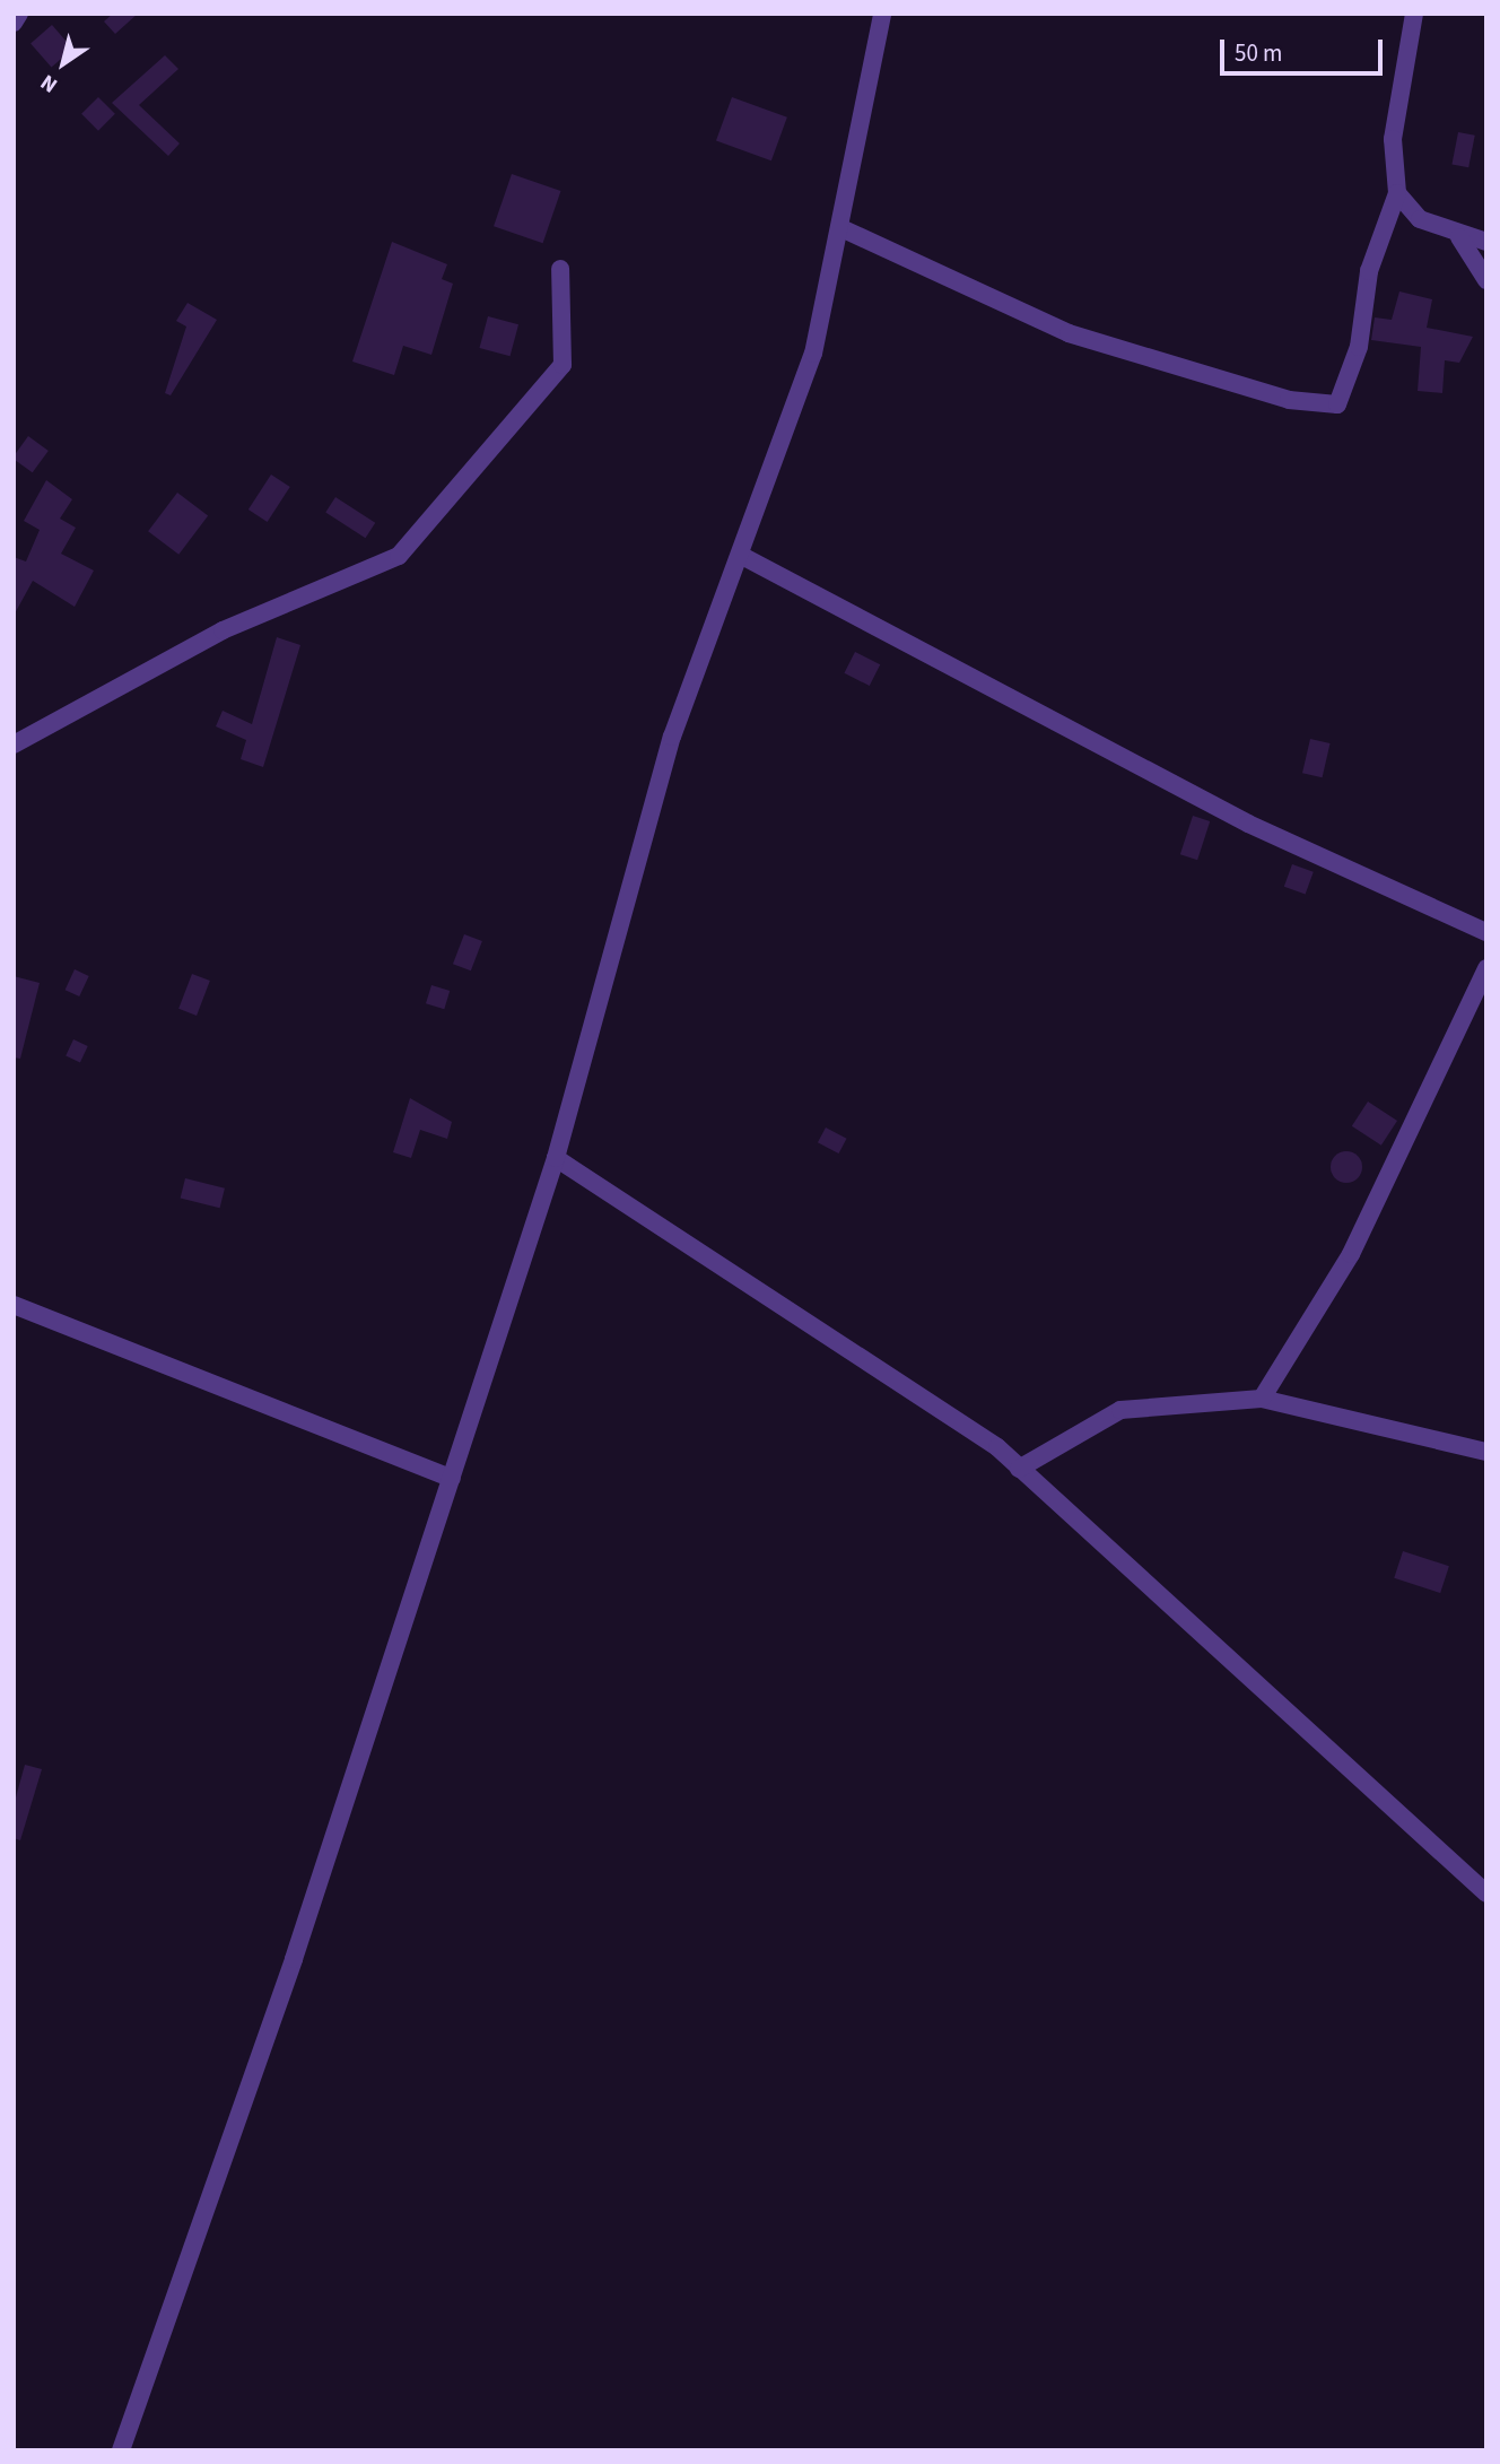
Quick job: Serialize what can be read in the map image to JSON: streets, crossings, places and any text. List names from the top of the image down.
{
  "scale_bar": "50 m",
  "north": "bottom left"
}
